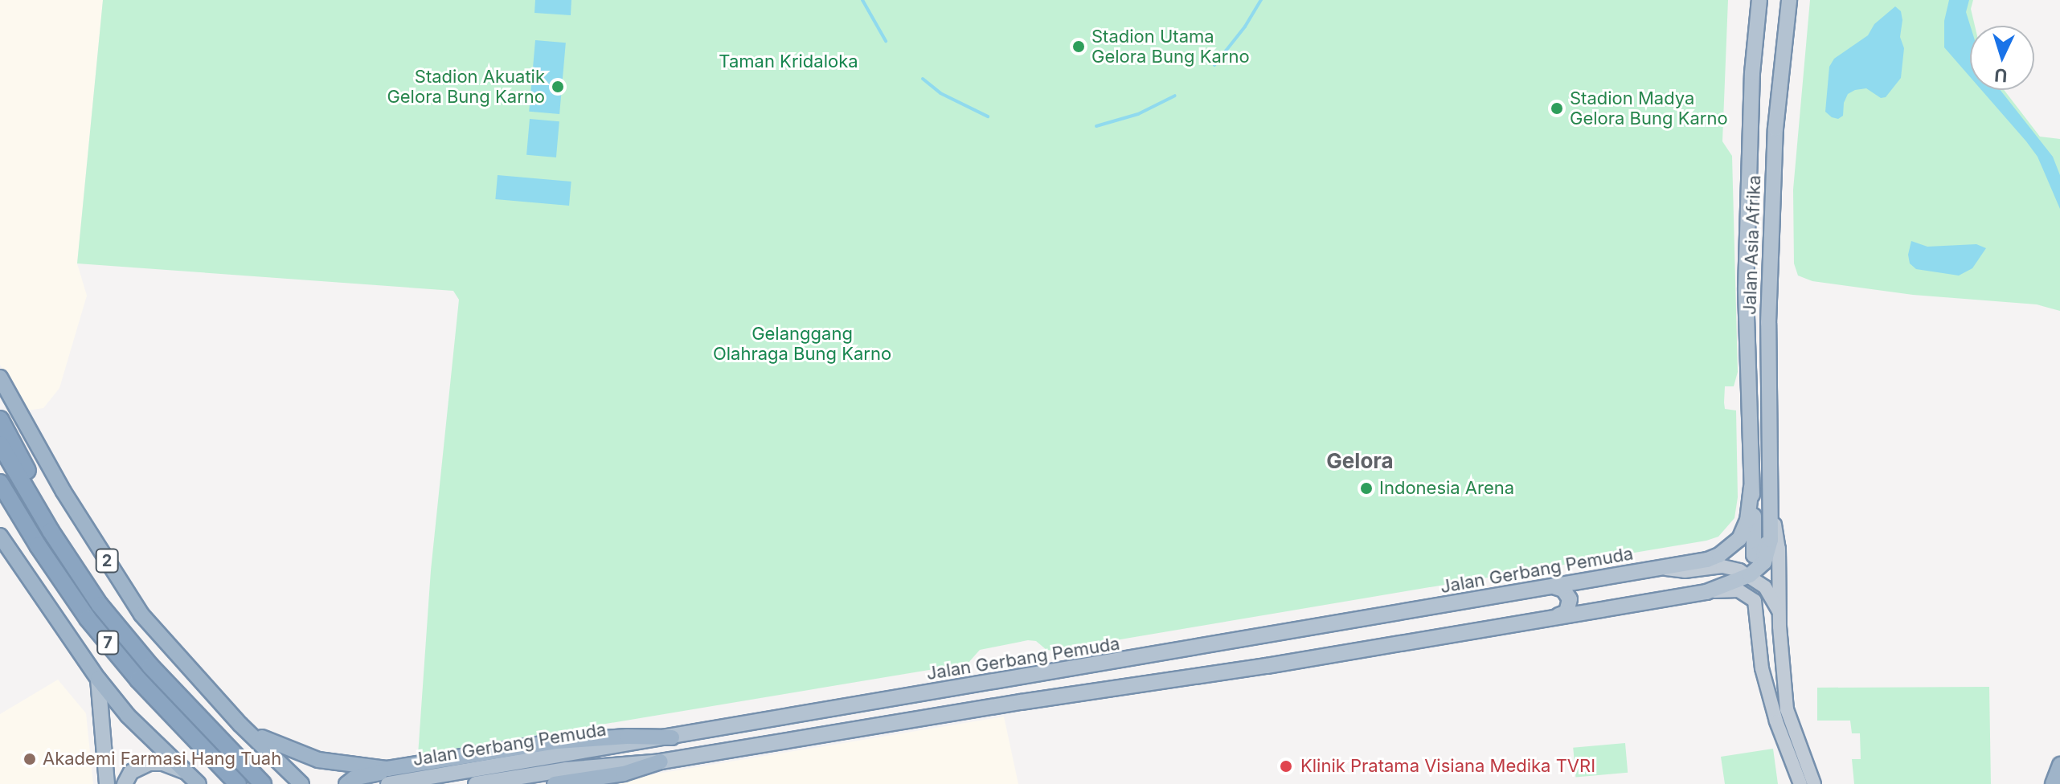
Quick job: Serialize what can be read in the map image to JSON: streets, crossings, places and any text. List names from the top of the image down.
{
  "streets": {
    "highway": ["2", "7"],
    "main road": ["Jalan Asia Afrika", "Jalan Gerbang Pemuda"]
  },
  "crossings": [
    ["Jalan Asia Afrika", "Jalan Gerbang Pemuda"]
  ],
  "districts": ["Gelora"],
  "parks": ["Taman Kridaloka", "Gelanggang Olahraga Bung Karno"],
  "places": [
    "Stadion Utama Gelora Bung Karno",
    "Stadion Akuatik Gelora Bung Karno",
    "Stadion Madya Gelora Bung Karno",
    "Indonesia Arena",
    "Akademi Farmasi Hang Tuah",
    "Klinik Pratama Visiana Medika TVRI"
  ],
  "north": "bottom"
}
